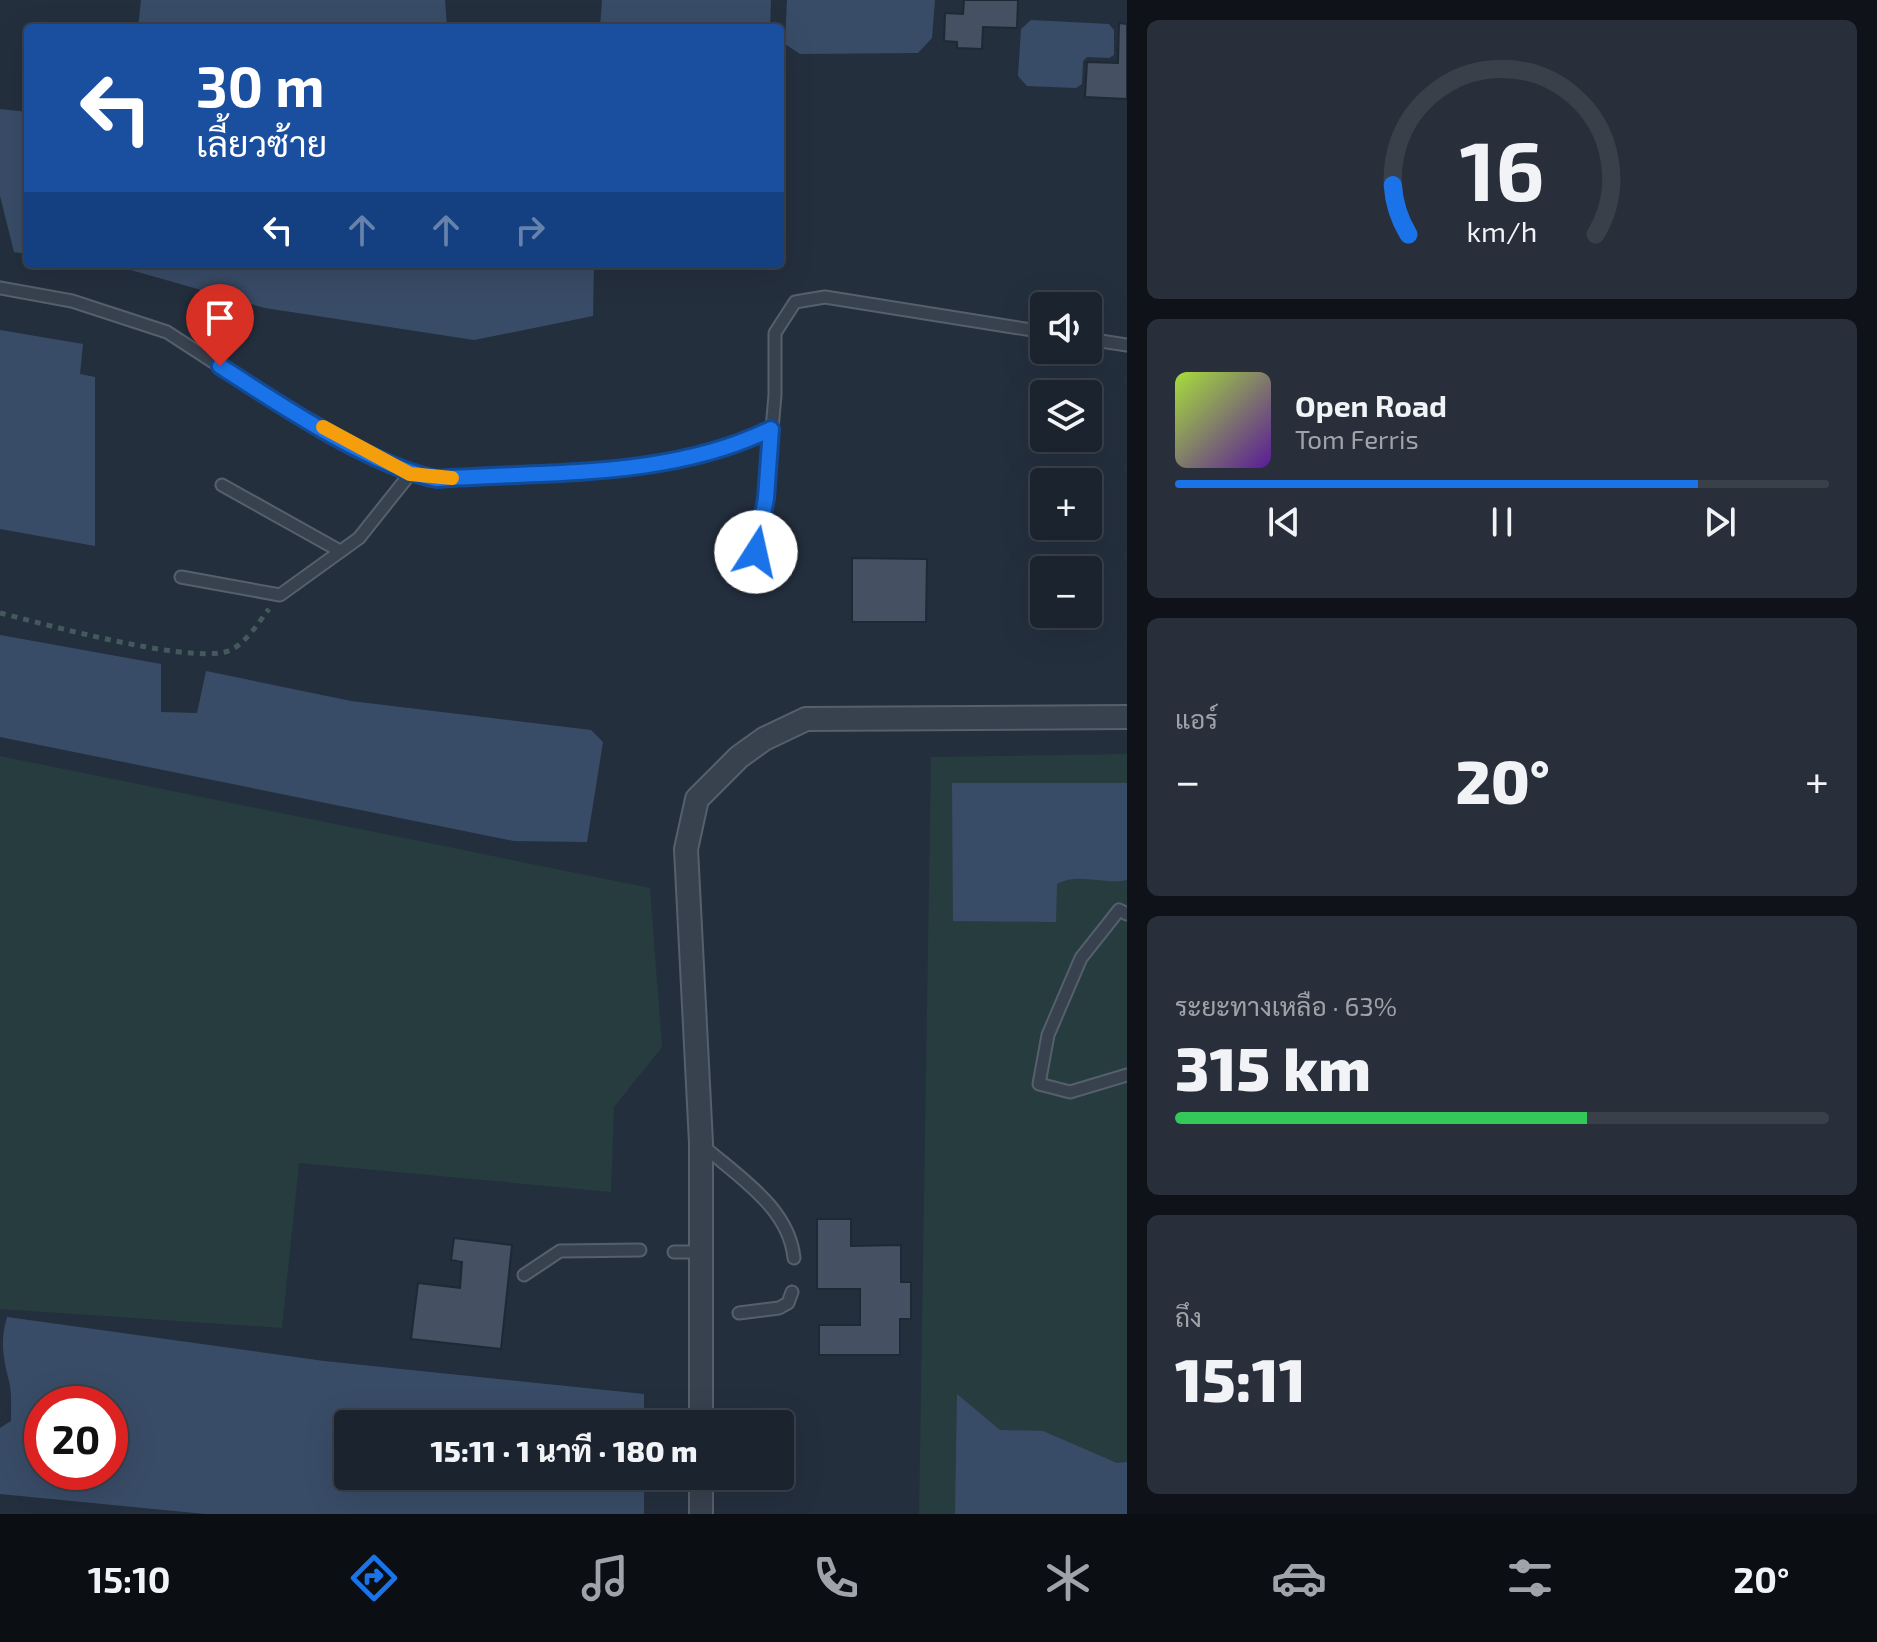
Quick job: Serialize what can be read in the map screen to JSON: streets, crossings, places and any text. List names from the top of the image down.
{
  "page": {
    "turn": ["30 m", "เลี้ยวซ้าย"],
    "map_buttons": ["+", "−"],
    "song": ["Open Road", "Tom Ferris"],
    "tile": [
      "แอร์",
      ["ระยะทางเหลือ · 63%", "315 km"],
      ["ถึง", "15:11"]
    ],
    "heat": ["−", "20°", "+"],
    "limit": "20",
    "trip": "15:11 · 1 นาที · 180 m",
    "tabs": ["15:10", "20°"],
    "gauge": ["16", "km/h"]
  }
}
